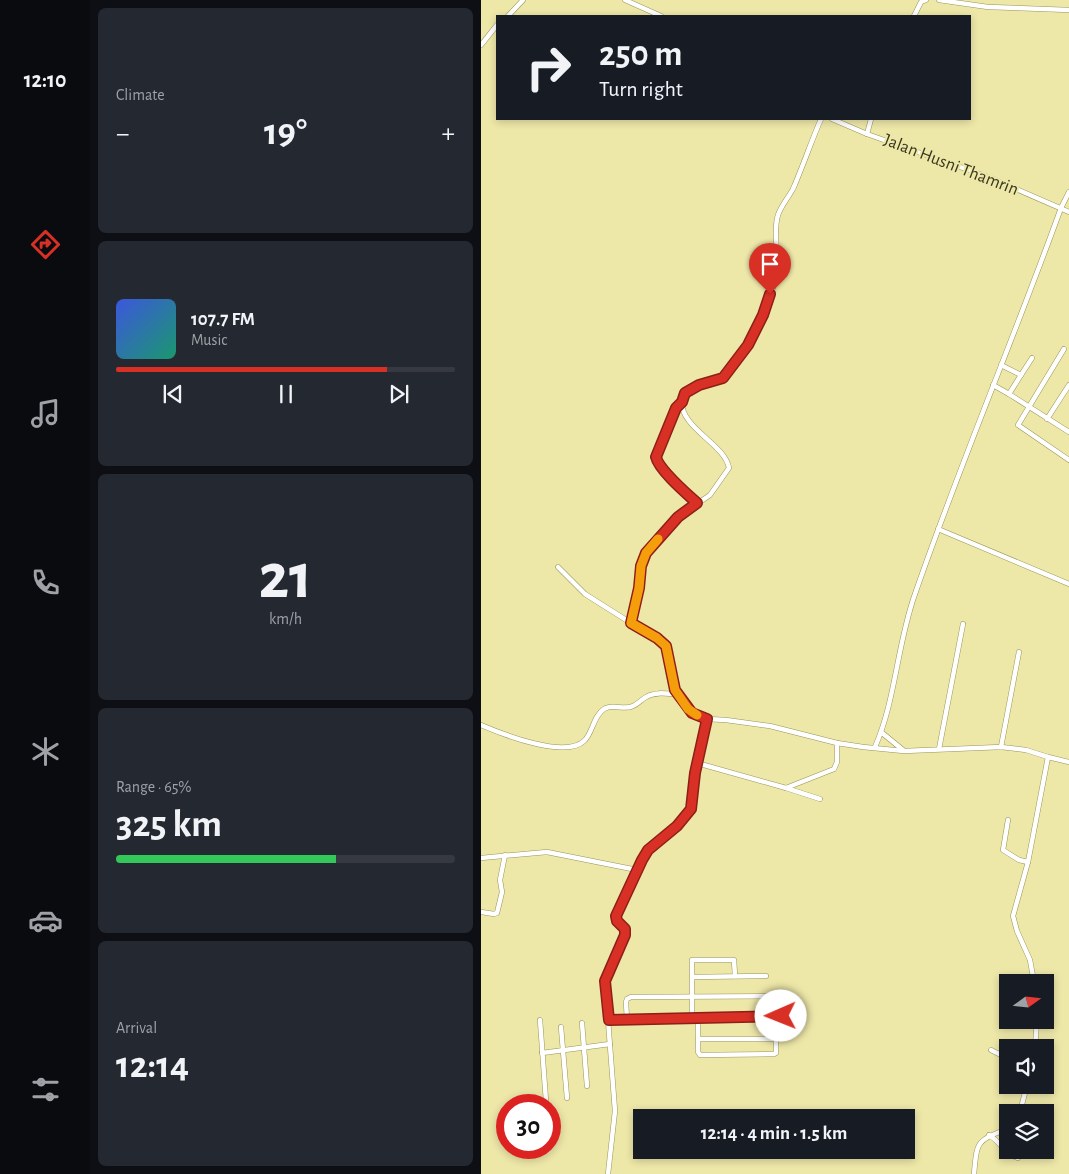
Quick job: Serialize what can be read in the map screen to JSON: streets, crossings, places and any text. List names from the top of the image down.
{
  "streets": {
    "street": ["Jalan Husni Thamrin"]
  },
  "north": "right",
  "page": {
    "tabs": "12:10",
    "tile": [
      "Climate",
      ["21", "km/h"],
      ["Range · 65%", "325 km"],
      ["Arrival", "12:14"]
    ],
    "turn": ["250 m", "Turn right"],
    "heat": ["−", "19°", "+"],
    "song": ["107.7 FM", "Music"],
    "limit": "30",
    "trip": "12:14 · 4 min · 1.5 km"
  }
}
